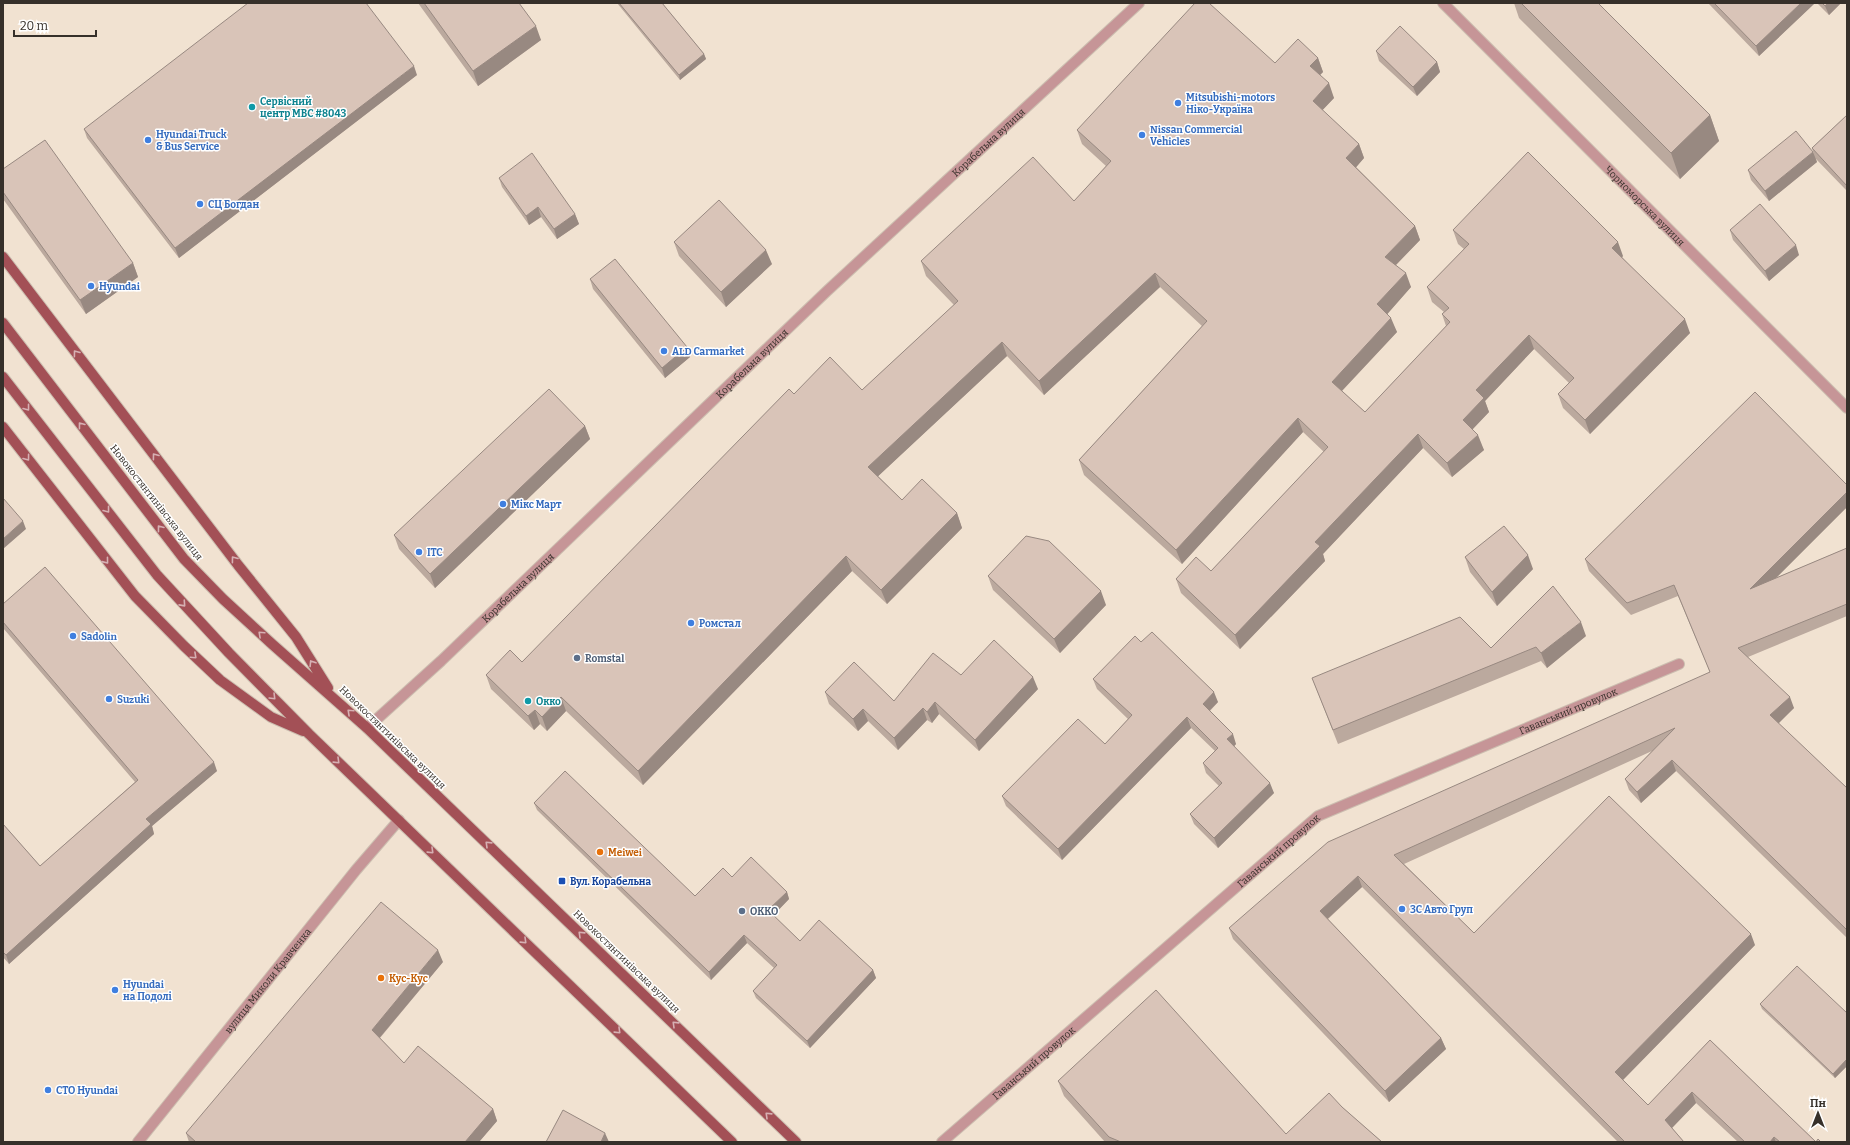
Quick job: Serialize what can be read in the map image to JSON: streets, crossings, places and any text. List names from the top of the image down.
{
  "streets": {
    "main road": ["Новокостянтинівська вулиця"],
    "street": [
      "Корабельна вулиця",
      "Чорноморська вулиця",
      "Гаванський провулок",
      "вулиця Миколи Кравченка"
    ]
  },
  "crossings": [
    ["Корабельна вулиця", "Новокостянтинівська вулиця"]
  ],
  "places": {
    "other": [
      "Mitsubishi-motors Ніко-Україна",
      "Сервісний центр МВС #8043",
      "Nissan Commercial Vehicles",
      "Hyundai Truck & Bus Service",
      "СЦ Богдан",
      "Hyundai",
      "ALD Carmarket",
      "Мікс Март",
      "ITC",
      "Ромстал",
      "Sadolin",
      "Romstal",
      "Suzuki",
      "Окко",
      "Meiwei",
      "ЗС Авто Груп",
      "ОККО",
      "Кус-Кус",
      "Hyundai на Подолі",
      "СТО Hyundai"
    ],
    "transit": ["Вул. Корабельна"]
  },
  "scale_bar": "20 m",
  "north": "top"
}
